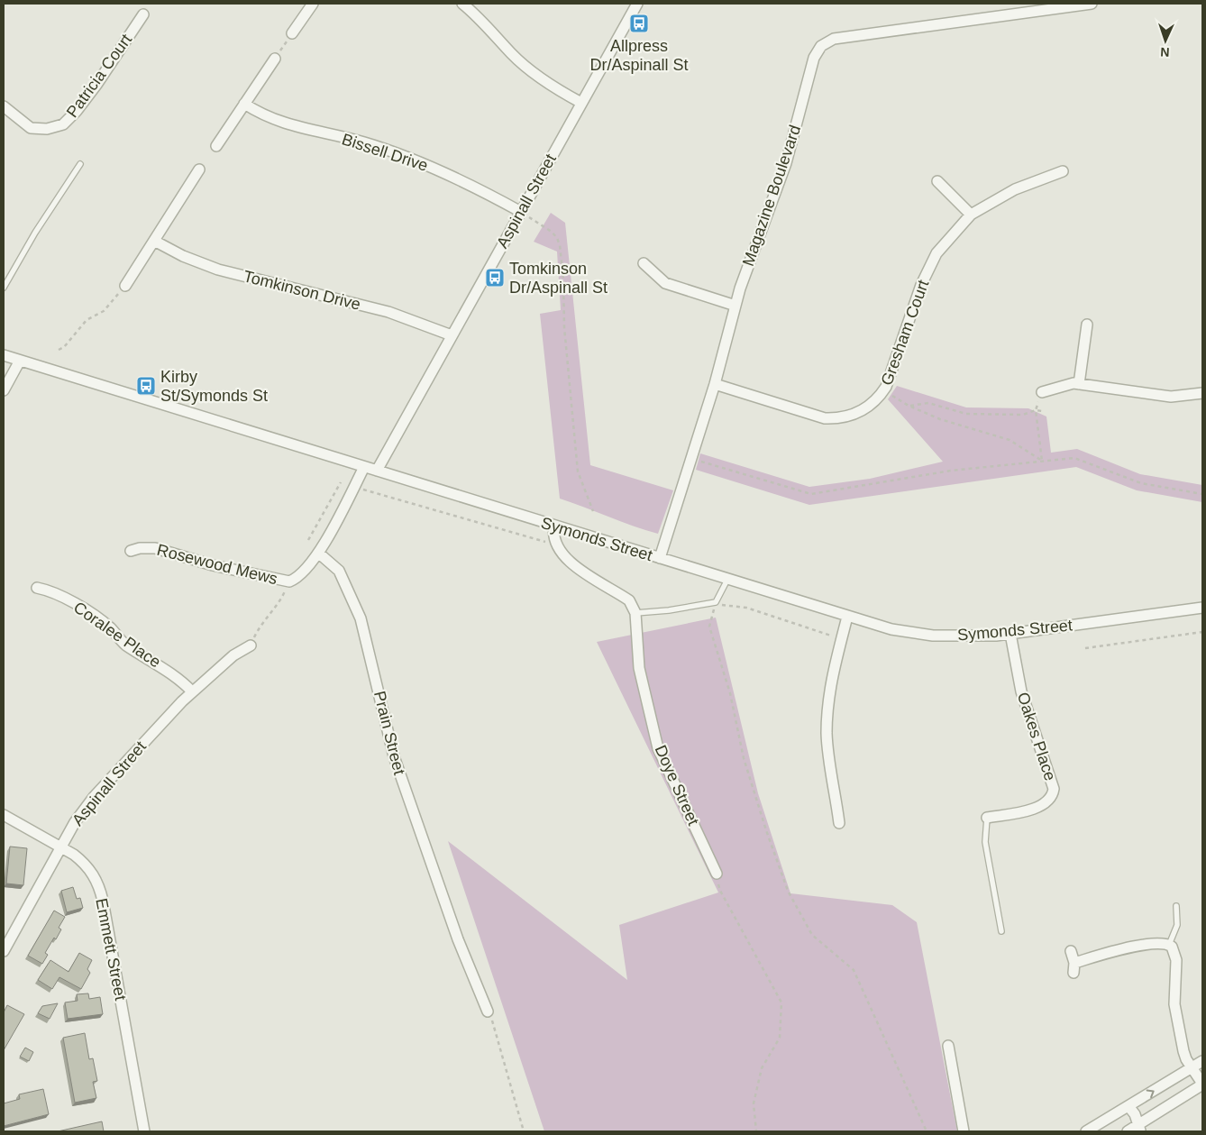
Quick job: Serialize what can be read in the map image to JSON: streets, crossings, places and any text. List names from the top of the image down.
{
  "streets": {
    "street": [
      "Patricia Court",
      "Bissell Drive",
      "Magazine Boulevard",
      "Aspinall Street",
      "Tomkinson Drive",
      "Gresham Court",
      "Symonds Street",
      "Rosewood Mews",
      "Coralee Place",
      "Prain Street",
      "Oakes Place",
      "Doye Street",
      "Emmett Street"
    ]
  },
  "crossings": [
    ["Bissell Drive", "Aspinall Street"],
    ["Magazine Boulevard", "Gresham Court"],
    ["Magazine Boulevard", "Symonds Street"],
    ["Aspinall Street", "Tomkinson Drive"],
    ["Aspinall Street", "Symonds Street"],
    ["Aspinall Street", "Coralee Place"],
    ["Aspinall Street", "Emmett Street"],
    ["Symonds Street", "Oakes Place"],
    ["Rosewood Mews", "Prain Street"]
  ],
  "places": {
    "bus stop": ["Allpress Dr/Aspinall St", "Tomkinson Dr/Aspinall St", "Kirby St/Symonds St"]
  },
  "north": "bottom"
}
